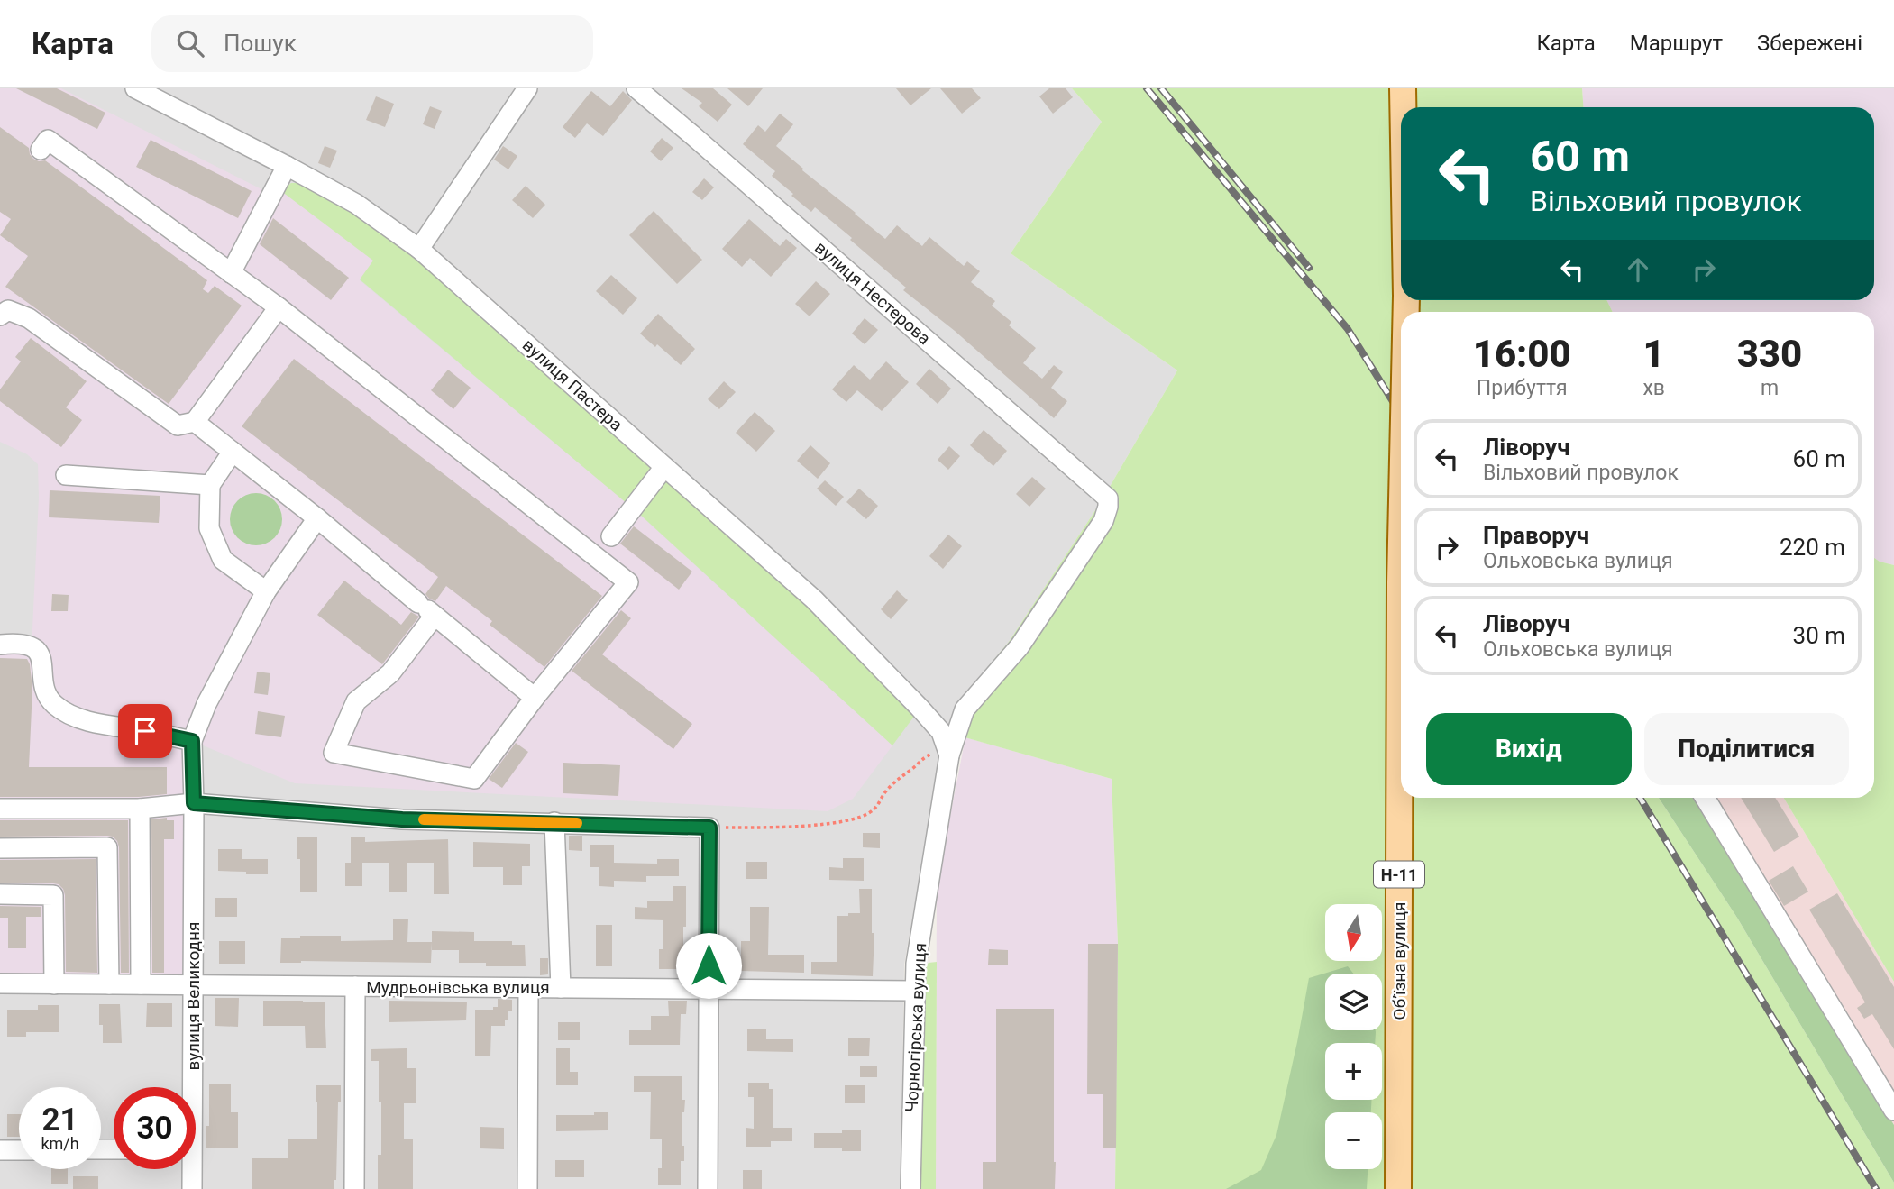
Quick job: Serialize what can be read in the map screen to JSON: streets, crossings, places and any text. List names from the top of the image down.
{
  "streets": {
    "main road": ["Н-11", "Обʼїзна вулиця"],
    "street": [
      "вулиця Нестерова",
      "вулиця Пастера",
      "Мудрьонівська вулиця",
      "вулиця Великодня",
      "Чорногірська вулиця"
    ]
  },
  "crossings": [
    ["вулиця Нестерова", "Чорногірська вулиця"],
    ["вулиця Пастера", "Чорногірська вулиця"],
    ["Мудрьонівська вулиця", "вулиця Великодня"],
    ["Мудрьонівська вулиця", "Чорногірська вулиця"]
  ],
  "north": "bottom",
  "page": {
    "header": "Карта",
    "search": "Пошук",
    "nav": ["Карта", "Маршрут", "Збережені"],
    "turn": ["60 m", "Вільховий провулок"],
    "eta": [
      "16:00",
      "Прибуття",
      "1",
      "хв",
      "330",
      "m"
    ],
    "list": [
      {
        "name": "Ліворуч",
        "note": "Вільховий провулок",
        "value": "60 m"
      },
      {
        "name": "Праворуч",
        "note": "Ольховська вулиця",
        "value": "220 m"
      },
      {
        "name": "Ліворуч",
        "note": "Ольховська вулиця",
        "value": "30 m"
      }
    ],
    "buttons": ["Вихід", "Поділитися"],
    "map_buttons": ["+", "−"],
    "speed": "21 km/h",
    "limit": "30"
  }
}
